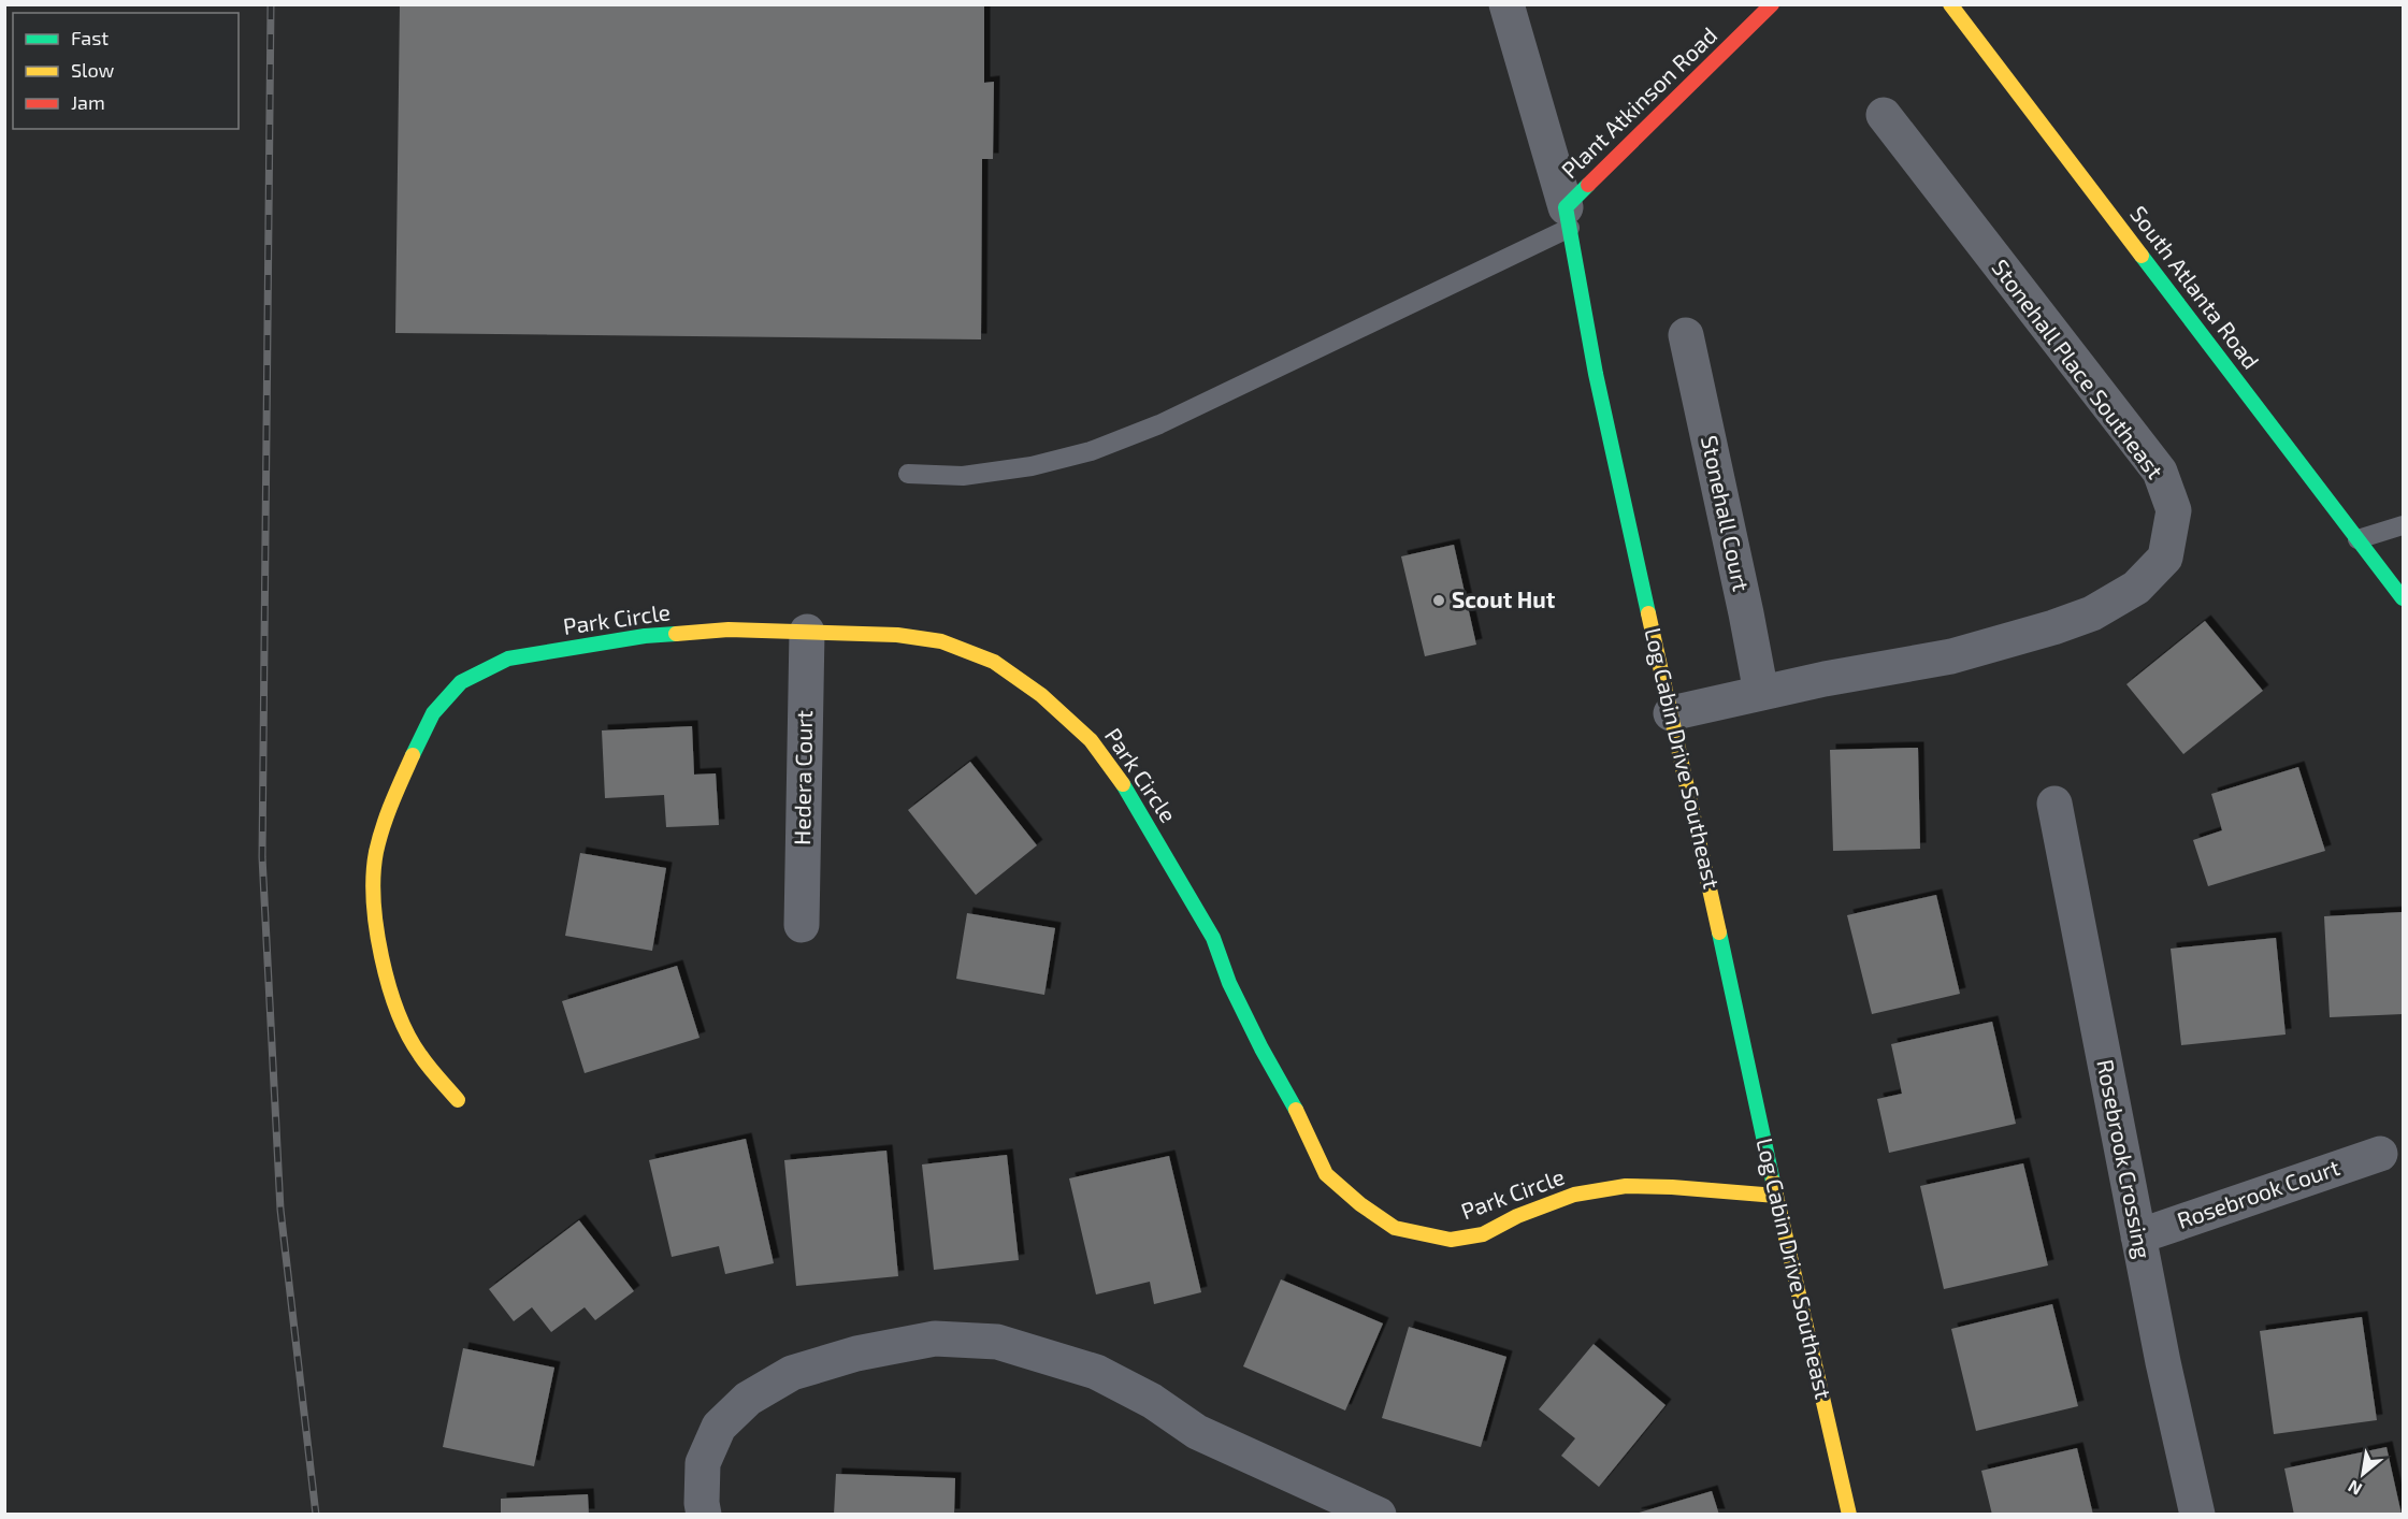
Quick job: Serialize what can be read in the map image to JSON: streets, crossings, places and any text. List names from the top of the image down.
{
  "streets": {
    "street": [
      "Plant Atkinson Road",
      "South Atlanta Road",
      "Stonehall Place Southeast",
      "Stonehall Court",
      "Park Circle",
      "Log Cabin Drive Southeast",
      "Hedera Court",
      "Rosebrook Crossing",
      "Rosebrook Court"
    ]
  },
  "crossings": [
    ["Plant Atkinson Road", "Log Cabin Drive Southeast"],
    ["Stonehall Place Southeast", "Stonehall Court"],
    ["Stonehall Place Southeast", "Log Cabin Drive Southeast"],
    ["Park Circle", "Log Cabin Drive Southeast"],
    ["Park Circle", "Hedera Court"],
    ["Rosebrook Crossing", "Rosebrook Court"]
  ],
  "places": ["Scout Hut"],
  "legend": ["Fast", "Slow", "Jam"],
  "north": "bottom left"
}
